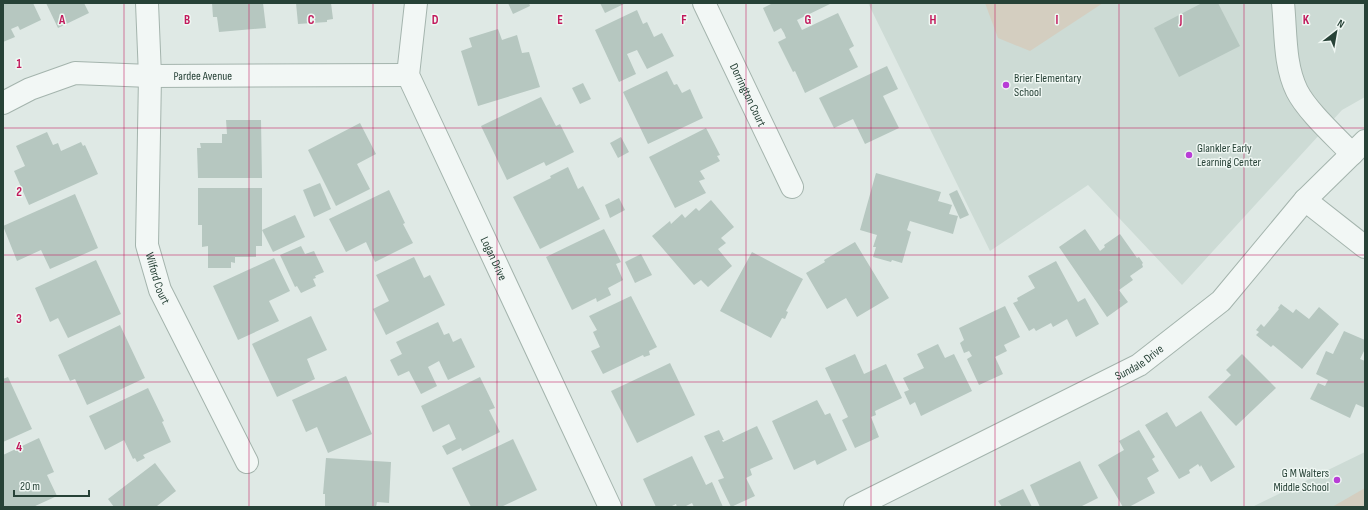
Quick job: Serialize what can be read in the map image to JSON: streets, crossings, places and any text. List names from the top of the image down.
{
  "streets": {
    "street": [
      "Pardee Avenue",
      "Dorrington Court",
      "Logan Drive",
      "Wilford Court",
      "Sundale Drive"
    ]
  },
  "crossings": [
    ["Pardee Avenue", "Logan Drive"],
    ["Pardee Avenue", "Wilford Court"]
  ],
  "places": ["Brier Elementary School", "Glankler Early Learning Center", "G M Walters Middle School"],
  "scale_bar": "20 m",
  "north": "top right",
  "grid": {
    "columns": [
      "A",
      "B",
      "C",
      "D",
      "E",
      "F",
      "G",
      "H",
      "I",
      "J",
      "K"
    ],
    "rows": [
      "1",
      "2",
      "3",
      "4"
    ]
  }
}
